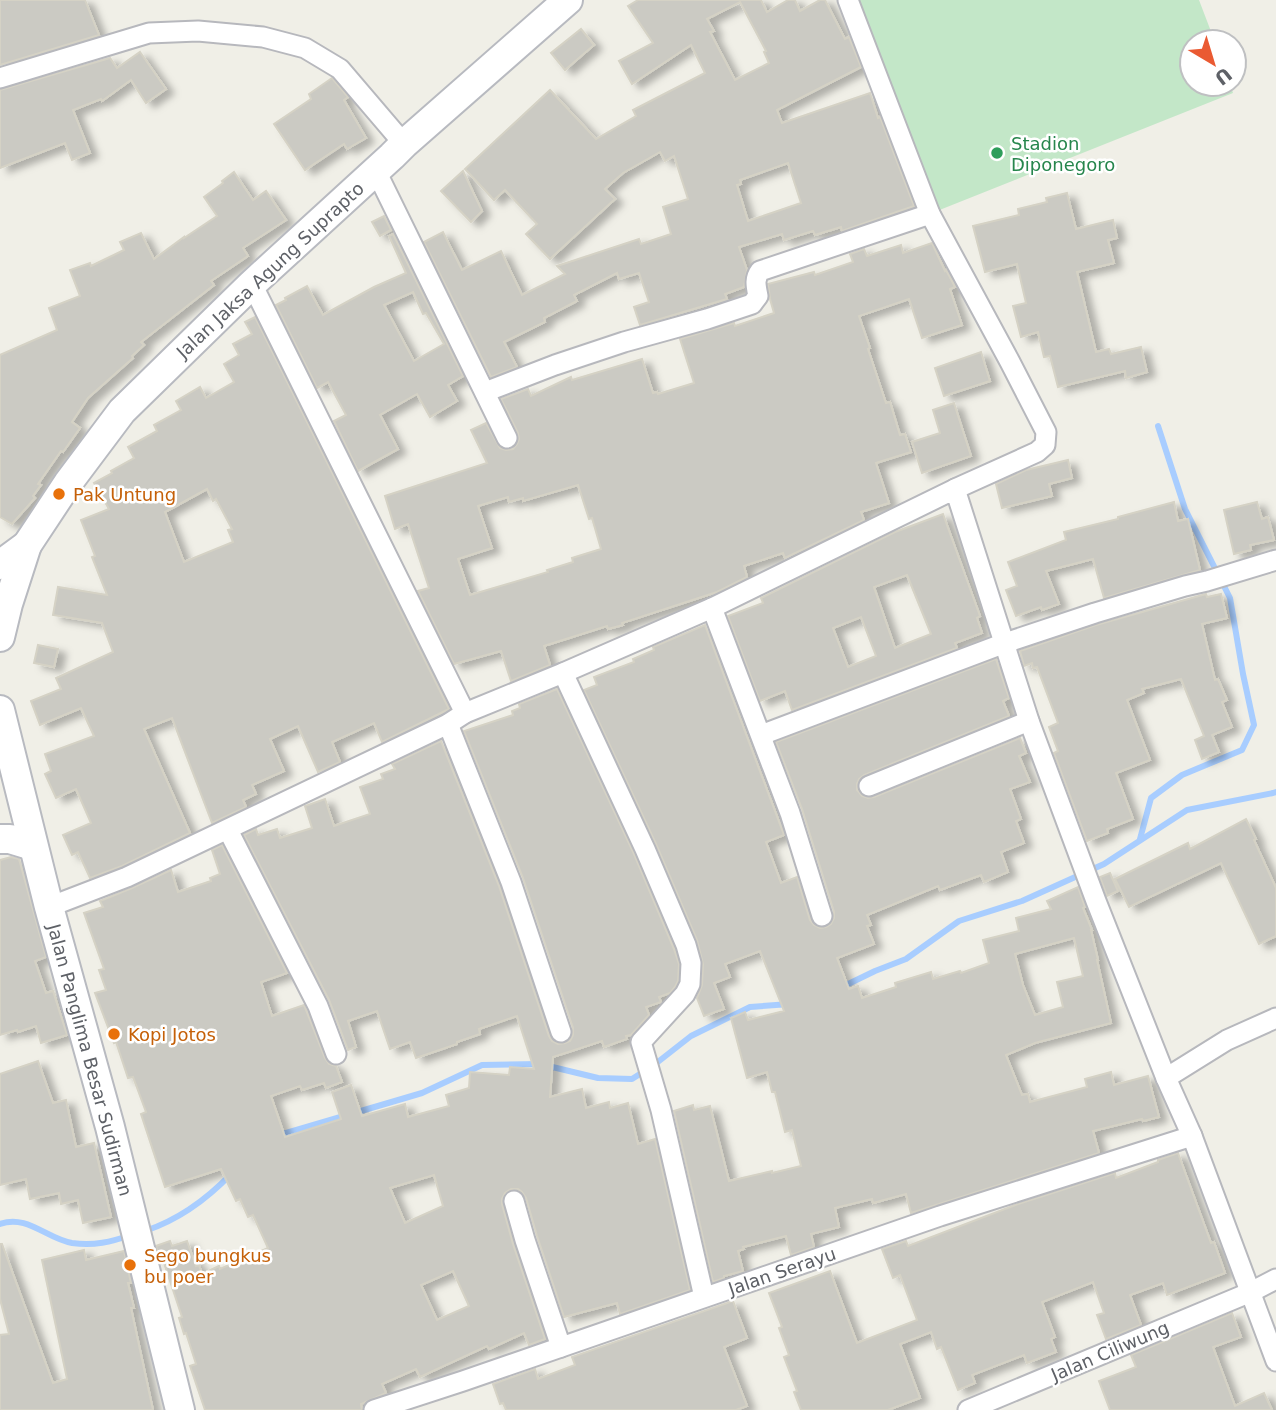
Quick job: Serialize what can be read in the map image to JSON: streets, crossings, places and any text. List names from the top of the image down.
{
  "streets": {
    "main road": ["Jalan Jaksa Agung Suprapto", "Jalan Panglima Besar Sudirman"],
    "street": ["Jalan Serayu", "Jalan Ciliwung"]
  },
  "places": [
    "Stadion Diponegoro",
    "Pak Untung",
    "Kopi Jotos",
    "Sego bungkus bu poer"
  ],
  "north": "bottom right"
}
